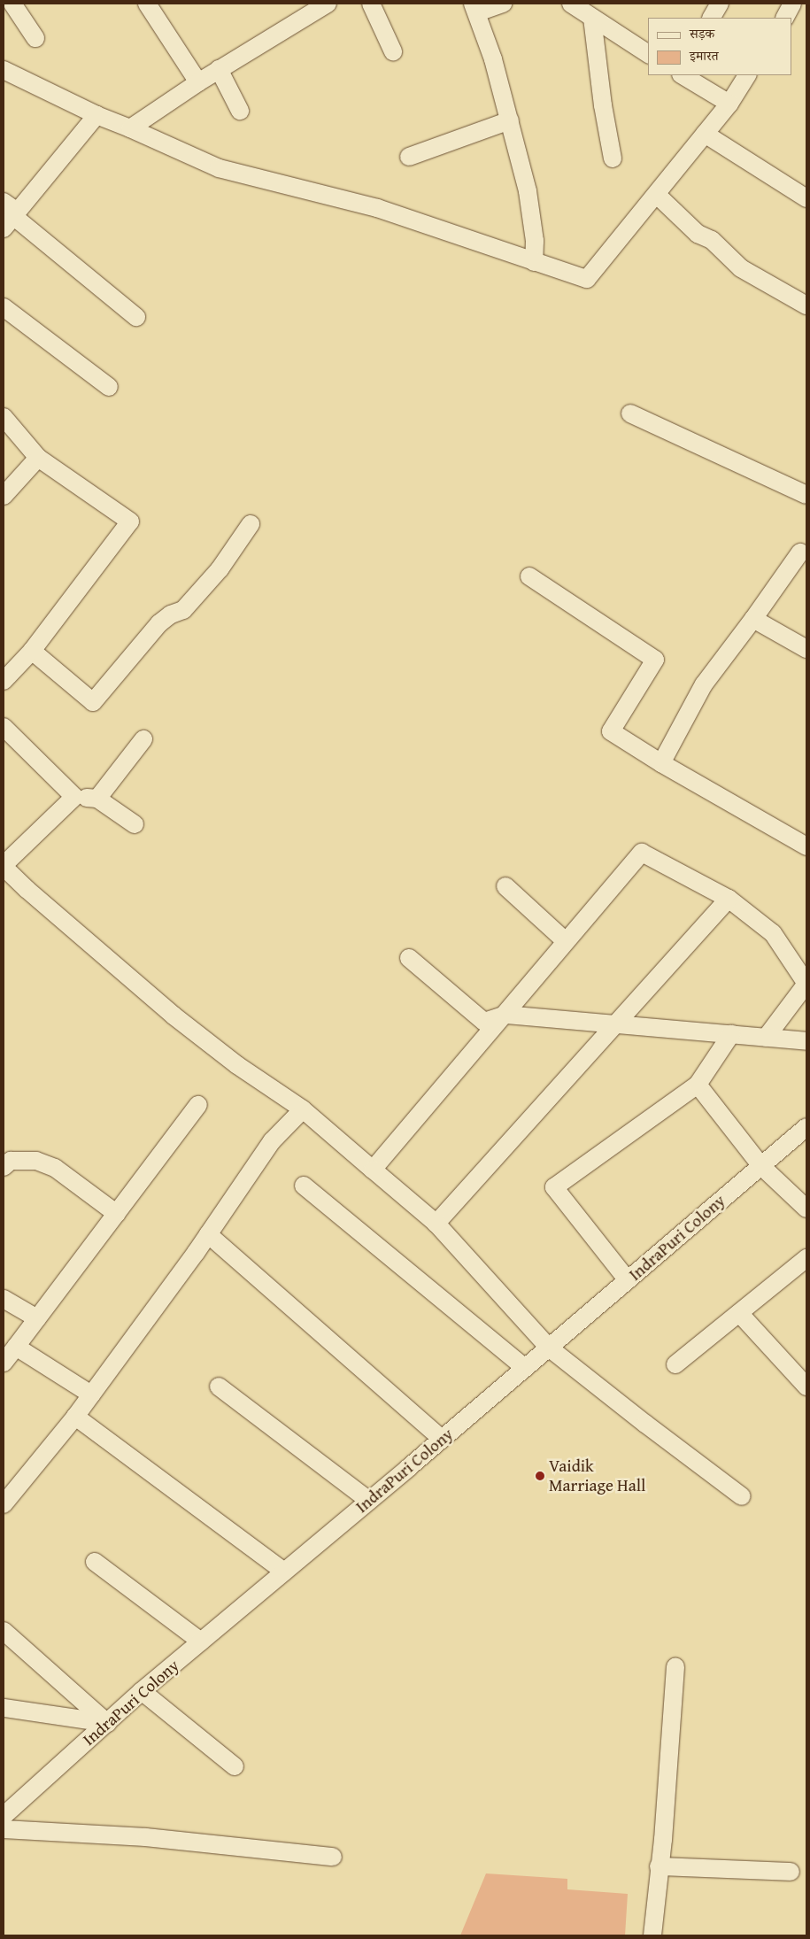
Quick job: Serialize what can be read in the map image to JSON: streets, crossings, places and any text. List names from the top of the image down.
{
  "streets": {
    "street": ["IndraPuri Colony"]
  },
  "places": ["Vaidik Marriage Hall"],
  "legend": ["सड़क", "इमारत"]
}
